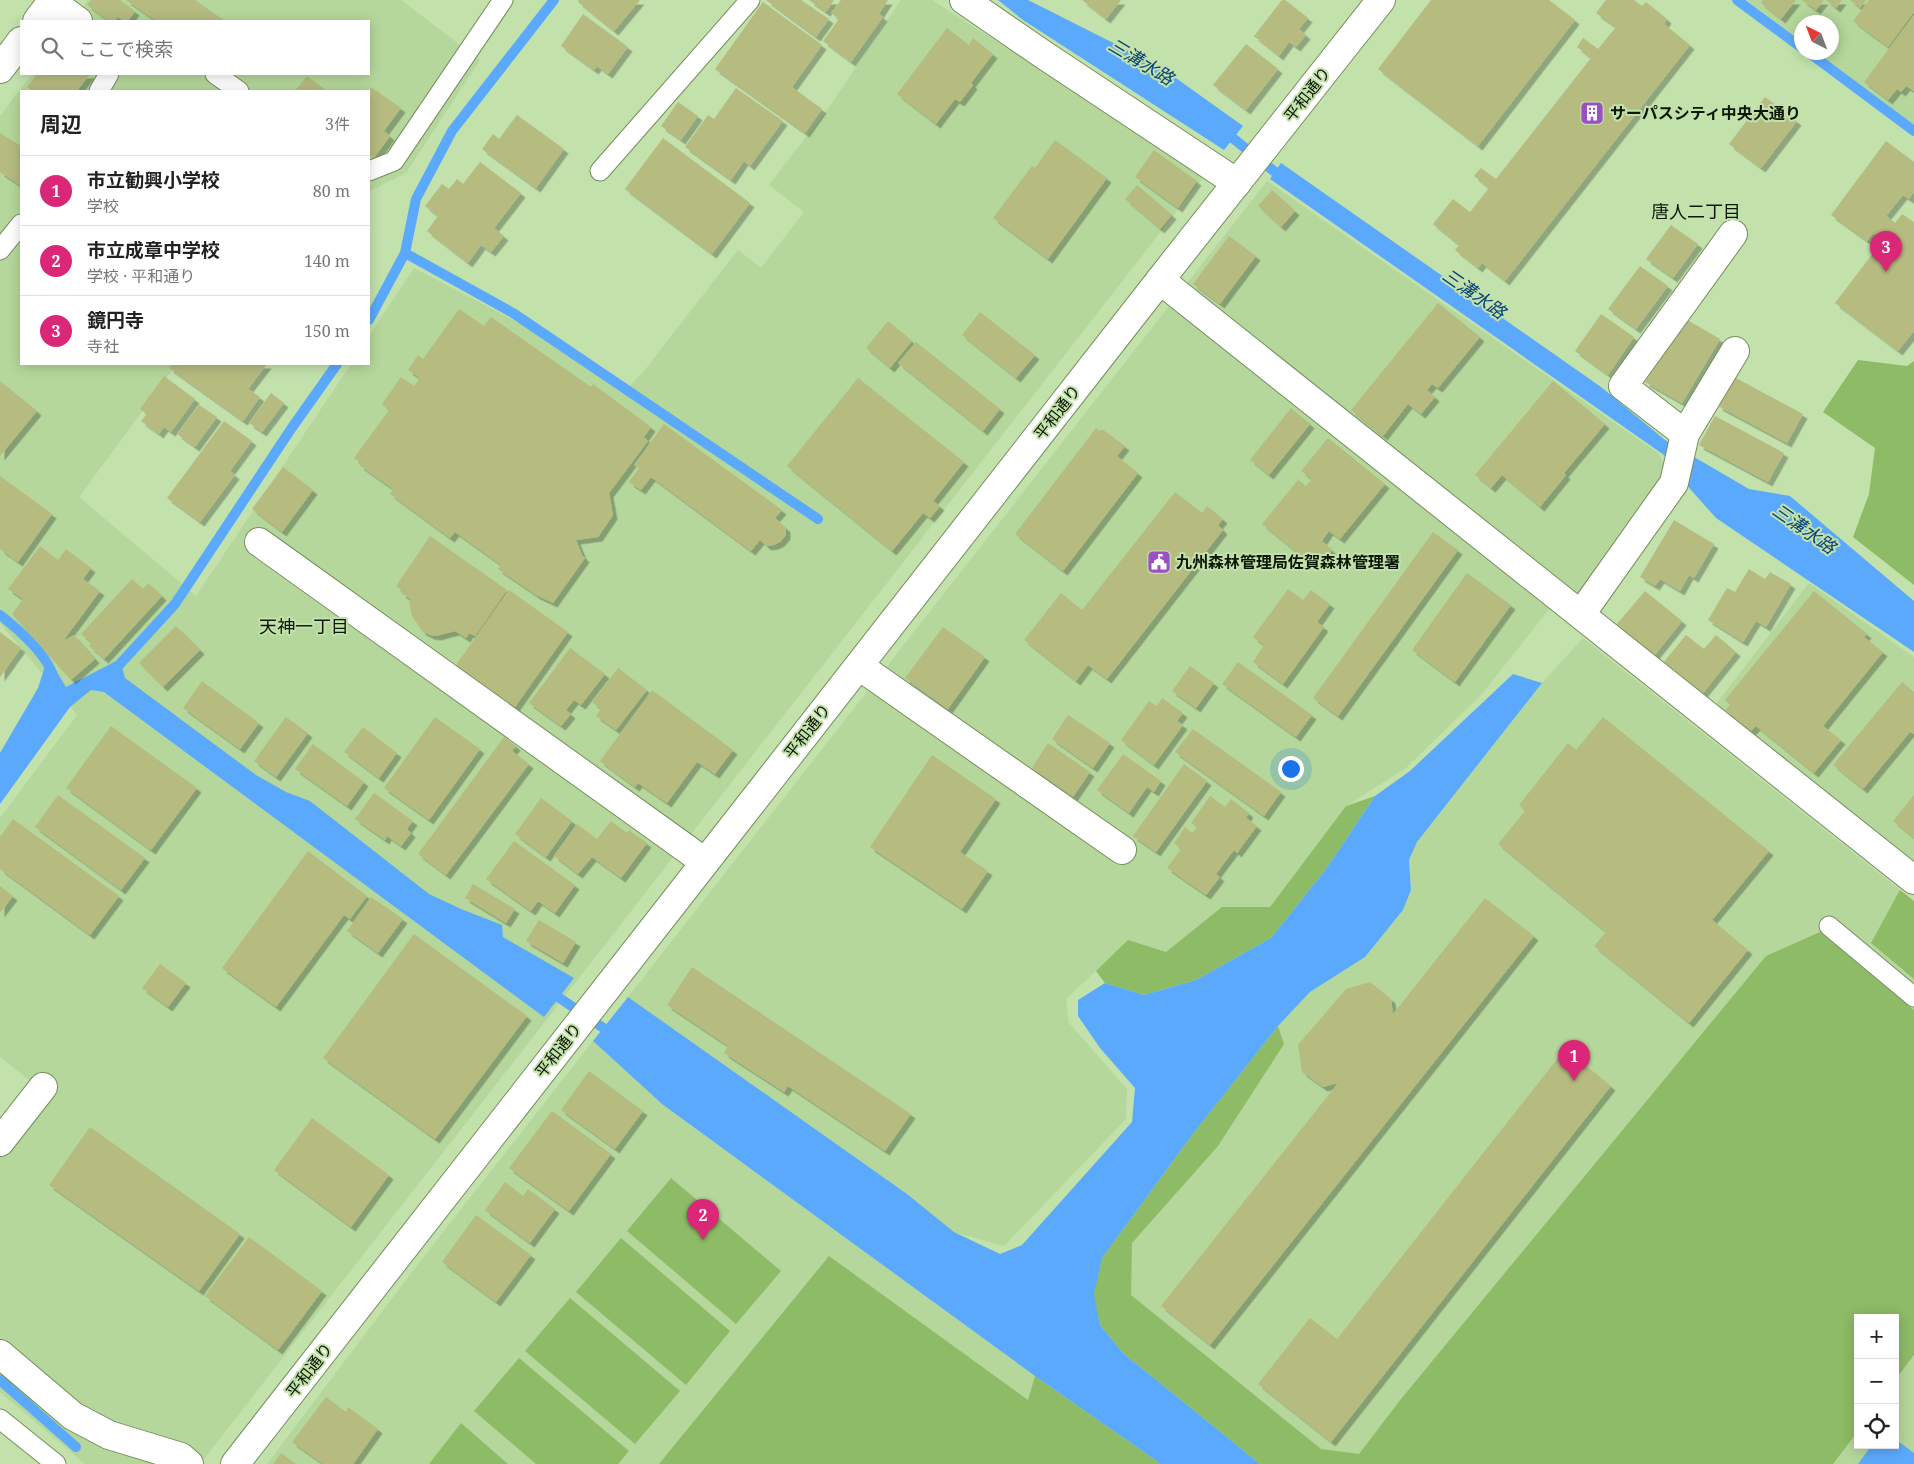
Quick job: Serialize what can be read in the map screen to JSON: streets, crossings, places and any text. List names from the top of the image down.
{
  "streets": {
    "street": ["平和通り"]
  },
  "districts": ["唐人二丁目", "天神一丁目"],
  "water": ["三溝水路"],
  "places": {
    "building": ["サーパスシティ中央大通り"],
    "public building": ["九州森林管理局佐賀森林管理署"]
  },
  "north": "top left",
  "page": {
    "search": "ここで検索",
    "heading": ["周辺", "3件"],
    "list": [
      {
        "mark": "1",
        "name": "市立勧興小学校",
        "note": "学校",
        "value": "80 m"
      },
      {
        "mark": "2",
        "name": "市立成章中学校",
        "note": "学校 · 平和通り",
        "value": "140 m"
      },
      {
        "mark": "3",
        "name": "鏡円寺",
        "note": "寺社",
        "value": "150 m"
      }
    ],
    "pins": ["3", "1", "2"],
    "map_buttons": ["+", "−"]
  }
}
